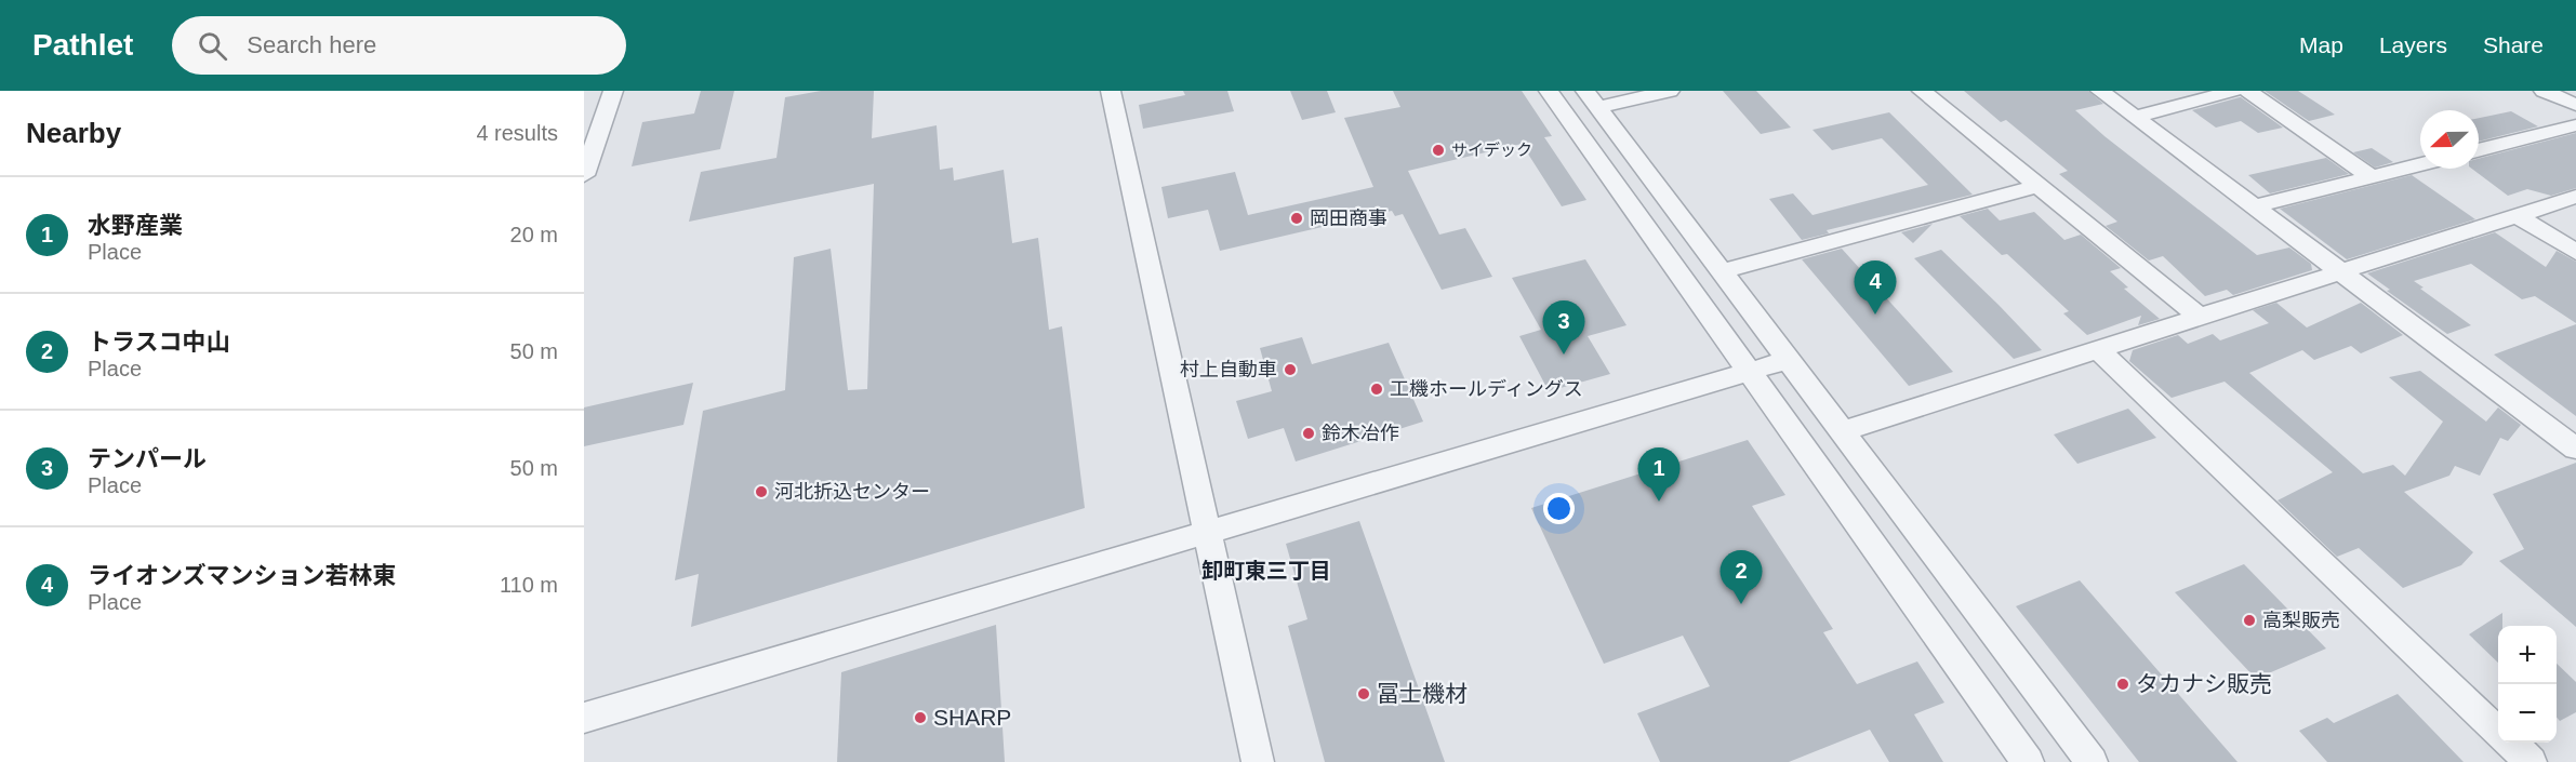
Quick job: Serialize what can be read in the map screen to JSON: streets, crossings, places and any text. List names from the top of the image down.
{
  "districts": ["卸町東三丁目"],
  "places": [
    "サイデック",
    "岡田商事",
    "村上自動車",
    "工機ホールディングス",
    "鈴木冶作",
    "河北折込センター",
    "高梨販売",
    "タカナシ販売",
    "冨士機材",
    "SHARP"
  ],
  "north": "left",
  "page": {
    "header": "Pathlet",
    "search": "Search here",
    "nav": ["Map", "Layers", "Share"],
    "heading": ["Nearby", "4 results"],
    "list": [
      {
        "mark": "1",
        "name": "水野産業",
        "note": "Place",
        "value": "20 m"
      },
      {
        "mark": "2",
        "name": "トラスコ中山",
        "note": "Place",
        "value": "50 m"
      },
      {
        "mark": "3",
        "name": "テンパール",
        "note": "Place",
        "value": "50 m"
      },
      {
        "mark": "4",
        "name": "ライオンズマンション若林東",
        "note": "Place",
        "value": "110 m"
      }
    ],
    "pins": [
      "4",
      "3",
      "1",
      "2"
    ],
    "map_buttons": ["+", "−"]
  }
}
